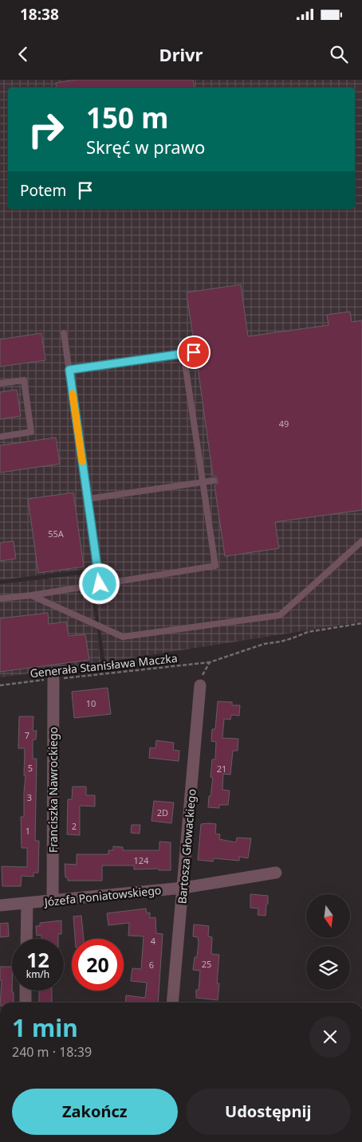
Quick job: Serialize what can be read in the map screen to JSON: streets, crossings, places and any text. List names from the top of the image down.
{
  "streets": {
    "street": ["Franciszka Nawrockiego", "Bartosza Głowackiego", "Józefa Poniatowskiego"],
    "path": ["Generała Stanisława Maczka"]
  },
  "crossings": [
    ["Generała Stanisława Maczka", "Franciszka Nawrockiego"],
    ["Franciszka Nawrockiego", "Józefa Poniatowskiego"],
    ["Bartosza Głowackiego", "Józefa Poniatowskiego"]
  ],
  "house_numbers": [
    "49",
    "55A",
    "10",
    "7",
    "5",
    "21",
    "3",
    "2D",
    "2",
    "1",
    "124",
    "4",
    "25",
    "6"
  ],
  "north": "bottom",
  "page": {
    "status": "18:38",
    "header": "Drivr",
    "turn": ["150 m", "Skręć w prawo"],
    "then": "Potem",
    "speed": "12 km/h",
    "limit": "20",
    "heading": ["1 min", "240 m · 18:39"],
    "buttons": ["Zakończ", "Udostępnij"]
  }
}
